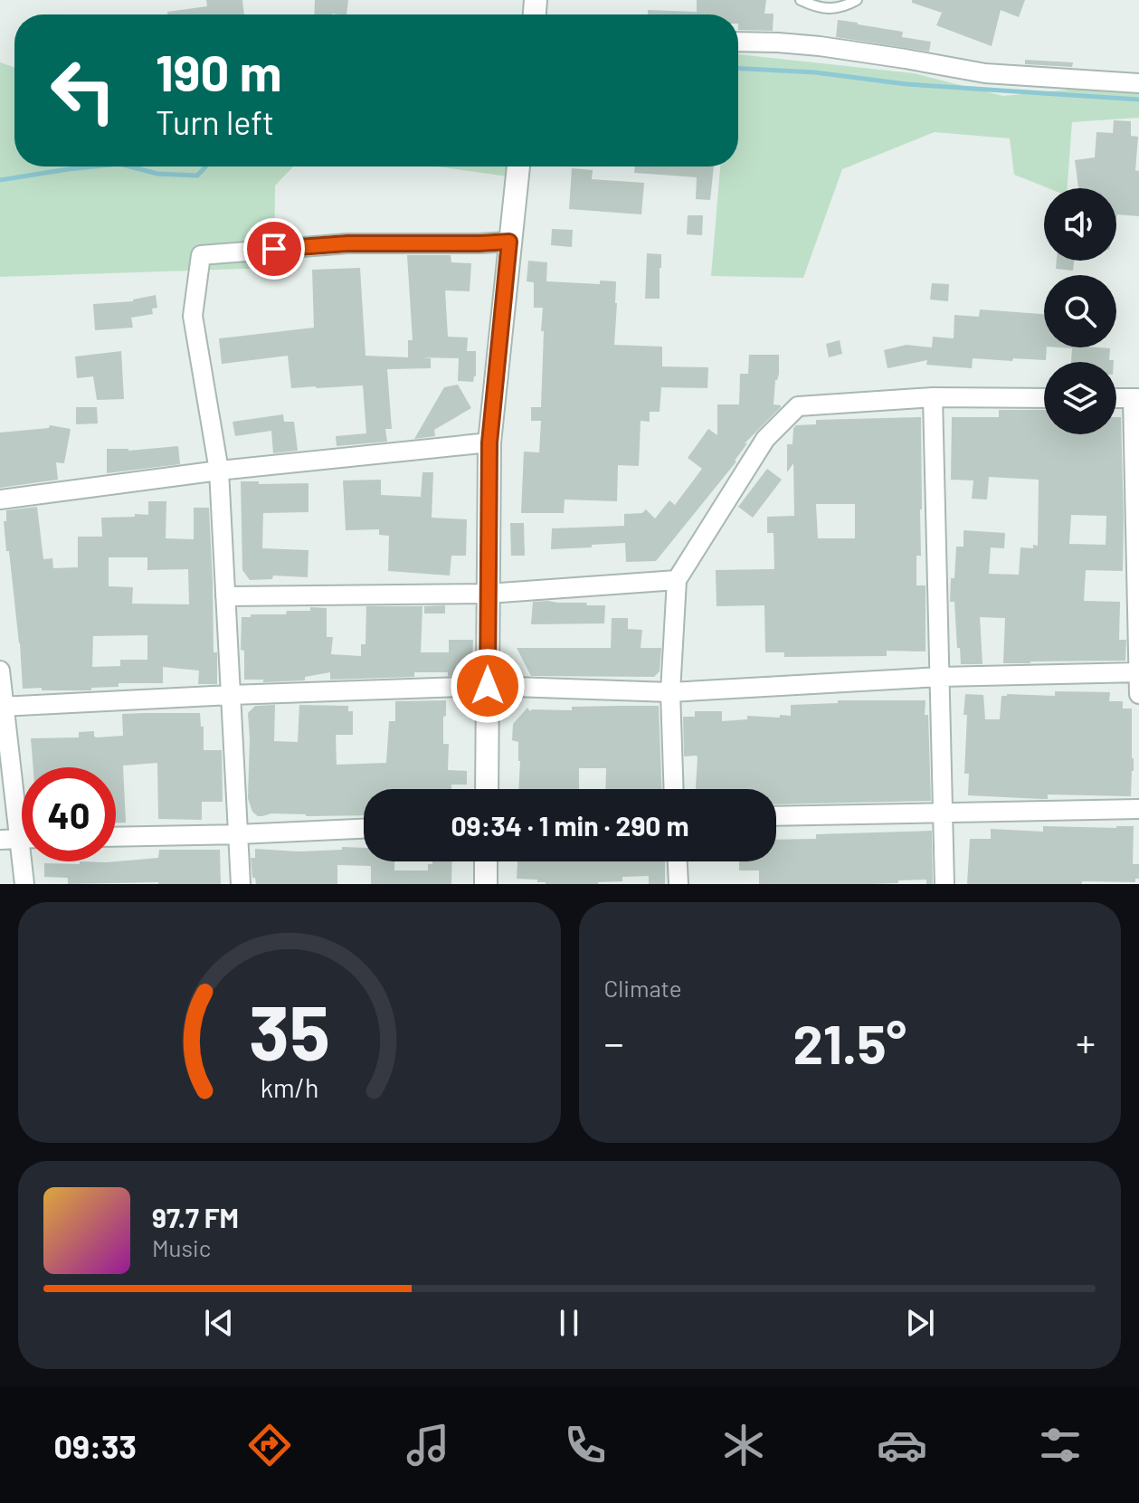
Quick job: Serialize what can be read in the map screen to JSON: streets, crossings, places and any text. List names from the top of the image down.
{
  "page": {
    "turn": ["190 m", "Turn left"],
    "limit": "40",
    "trip": "09:34 · 1 min · 290 m",
    "tile": "Climate",
    "heat": ["−", "21.5°", "+"],
    "song": ["97.7 FM", "Music"],
    "tabs": "09:33",
    "gauge": ["35", "km/h"]
  }
}
